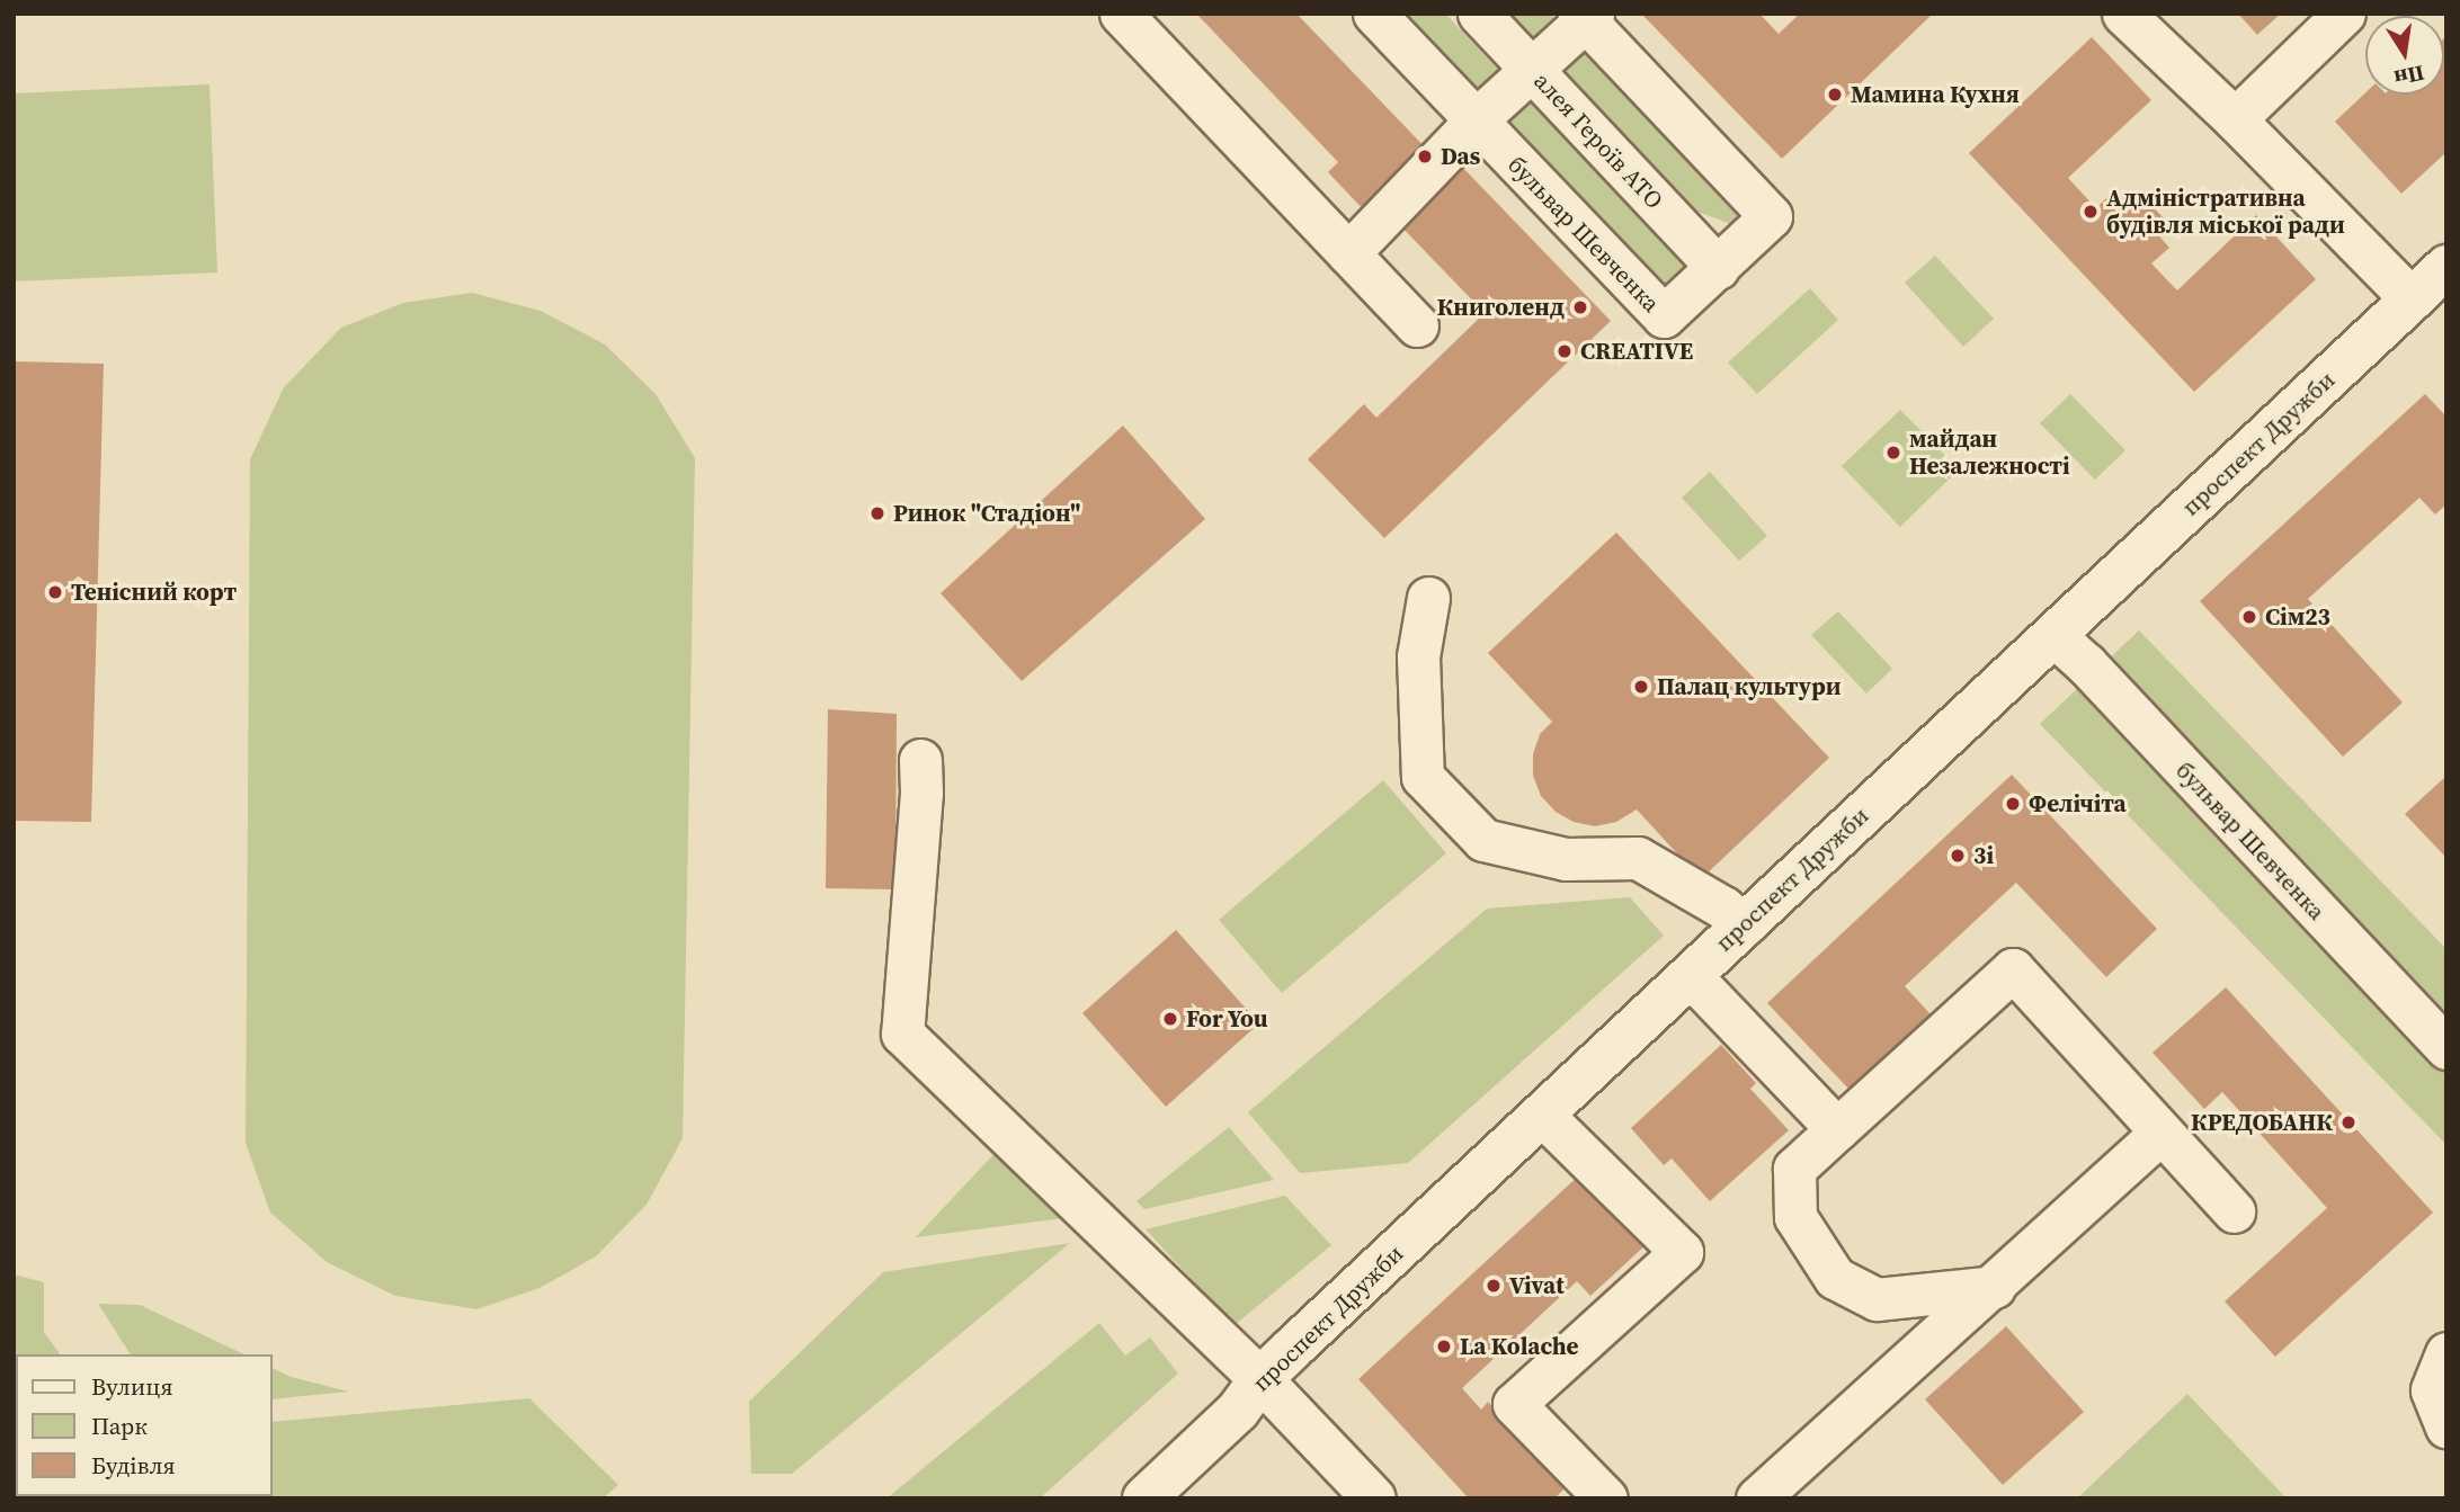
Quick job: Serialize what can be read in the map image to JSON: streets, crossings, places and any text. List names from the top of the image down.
{
  "streets": {
    "street": ["алея Героїв АТО", "бульвар Шевченка", "проспект Дружби"]
  },
  "crossings": [
    ["алея Героїв АТО", "бульвар Шевченка"],
    ["бульвар Шевченка", "проспект Дружби"]
  ],
  "places": [
    "Мамина Кухня",
    "Das",
    "Адміністративна будівля міської ради",
    "Книголенд",
    "CREATIVE",
    "майдан Незалежності",
    "Ринок \"Стадіон\"",
    "Тенісний корт",
    "Сім23",
    "Палац культури",
    "Фелічіта",
    "3і",
    "For You",
    "КРЕДОБАНК",
    "Vivat",
    "La Kolache"
  ],
  "legend": ["Вулиця", "Парк", "Будівля"],
  "north": "bottom"
}
